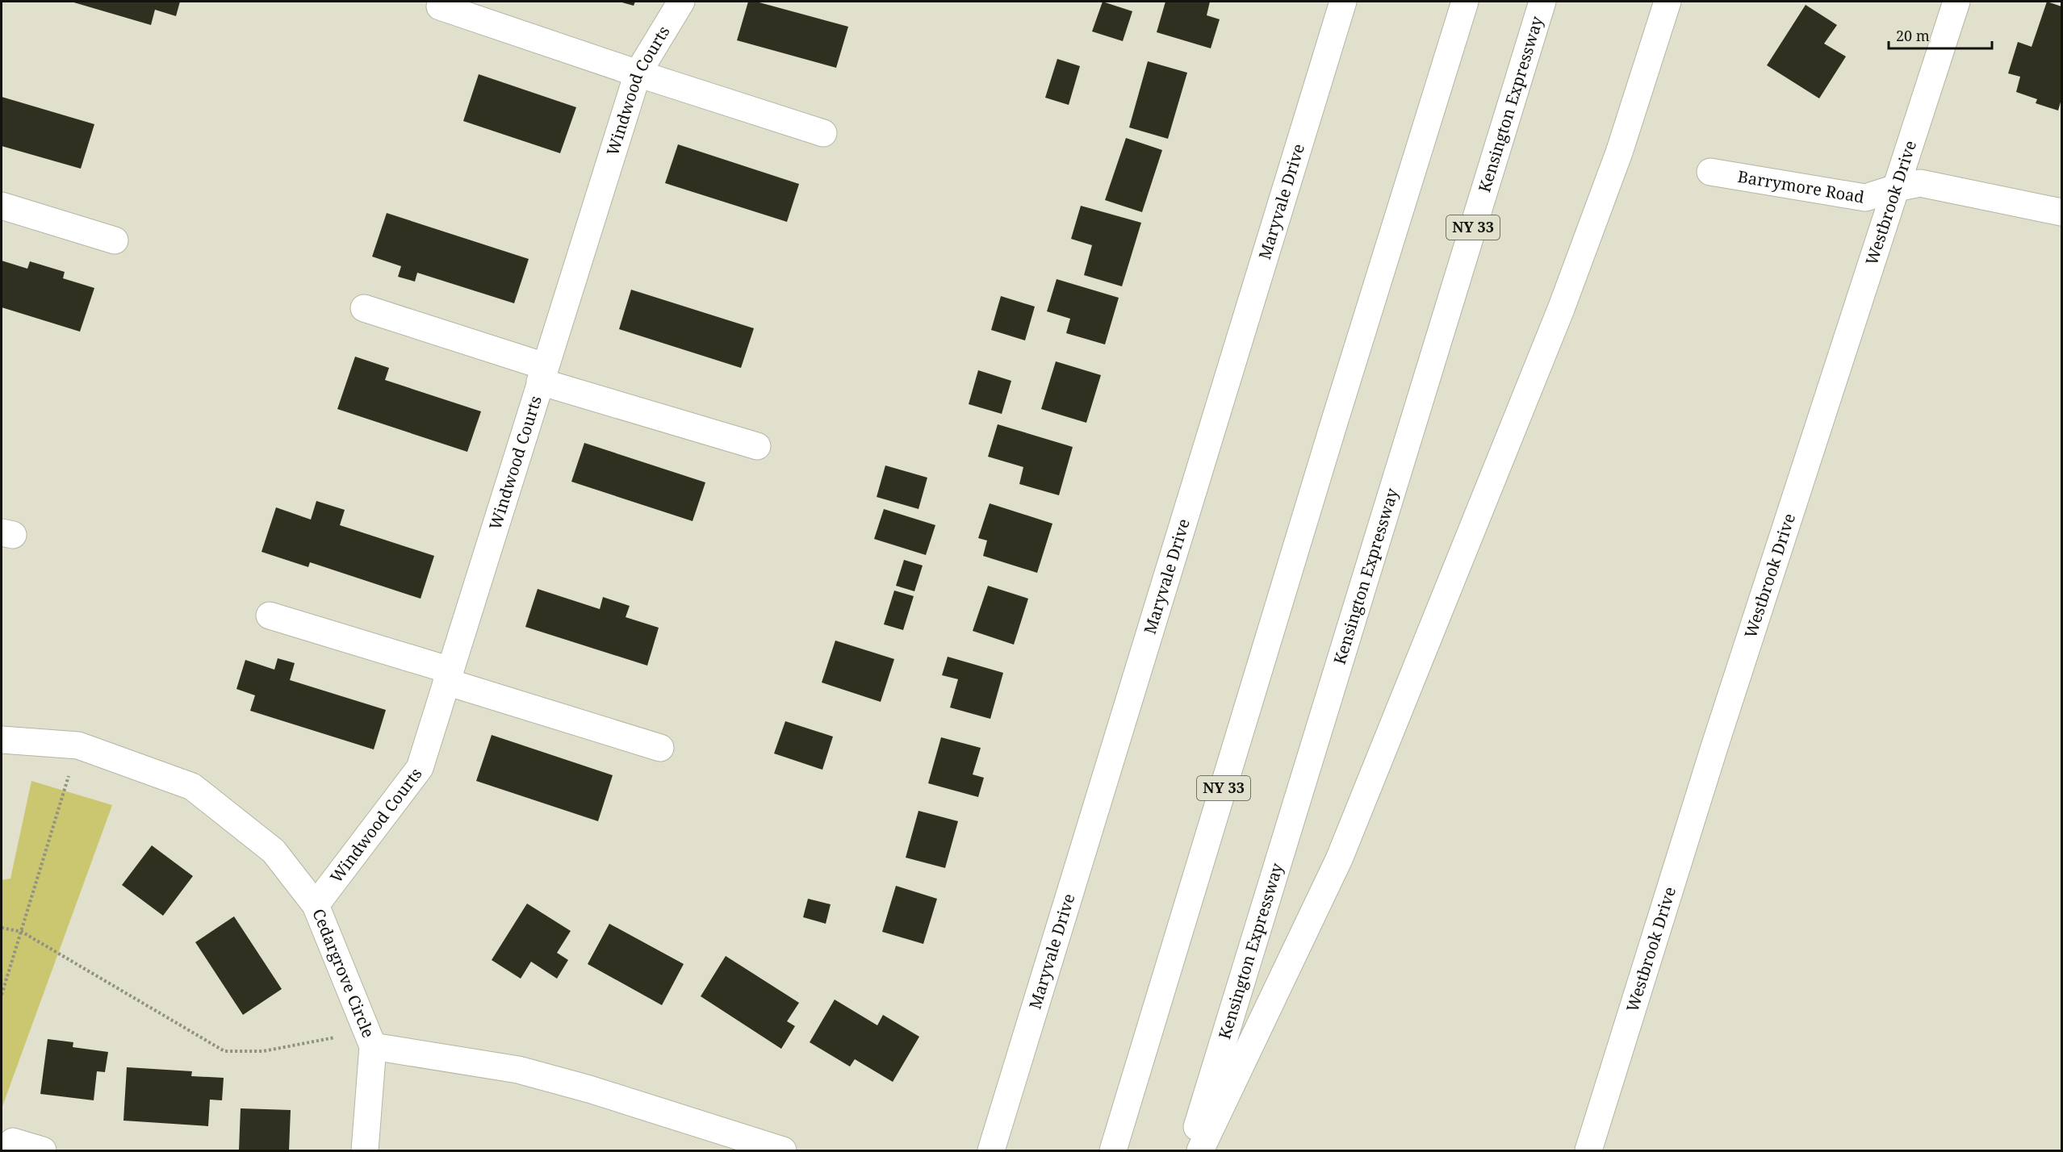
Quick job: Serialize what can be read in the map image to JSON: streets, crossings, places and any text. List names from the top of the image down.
{
  "streets": {
    "main road": [
      "Windwood Courts",
      "Kensington Expressway",
      "Barrymore Road",
      "Maryvale Drive",
      "Westbrook Drive",
      "NY 33",
      "Cedargrove Circle"
    ]
  },
  "crossings": [
    ["Windwood Courts", "Cedargrove Circle"],
    ["Barrymore Road", "Westbrook Drive"]
  ],
  "scale_bar": "20 m"
}
